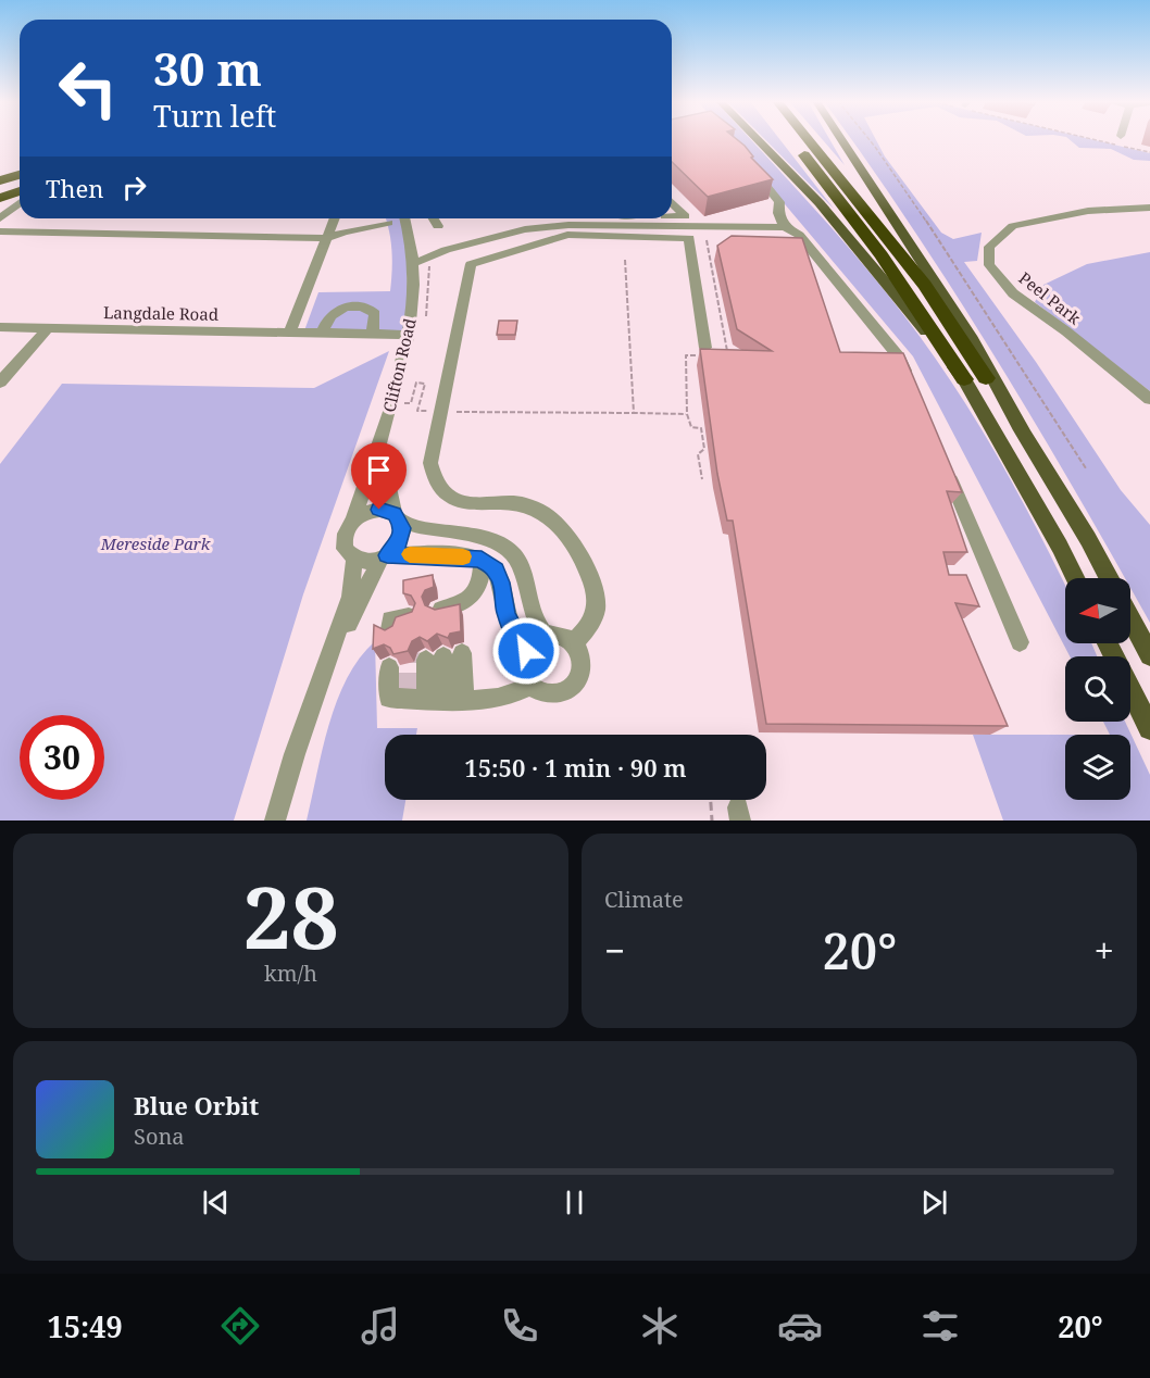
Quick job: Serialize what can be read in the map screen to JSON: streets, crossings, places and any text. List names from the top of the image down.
{
  "streets": {
    "street": ["Peel Park", "Langdale Road", "Clifton Road"]
  },
  "crossings": [
    ["Langdale Road", "Clifton Road"]
  ],
  "parks": ["Mereside Park"],
  "north": "left",
  "page": {
    "turn": ["30 m", "Turn left"],
    "then": "Then",
    "limit": "30",
    "trip": "15:50 · 1 min · 90 m",
    "tile": [
      ["28", "km/h"],
      "Climate"
    ],
    "heat": ["−", "20°", "+"],
    "song": ["Blue Orbit", "Sona"],
    "tabs": ["15:49", "20°"]
  }
}
